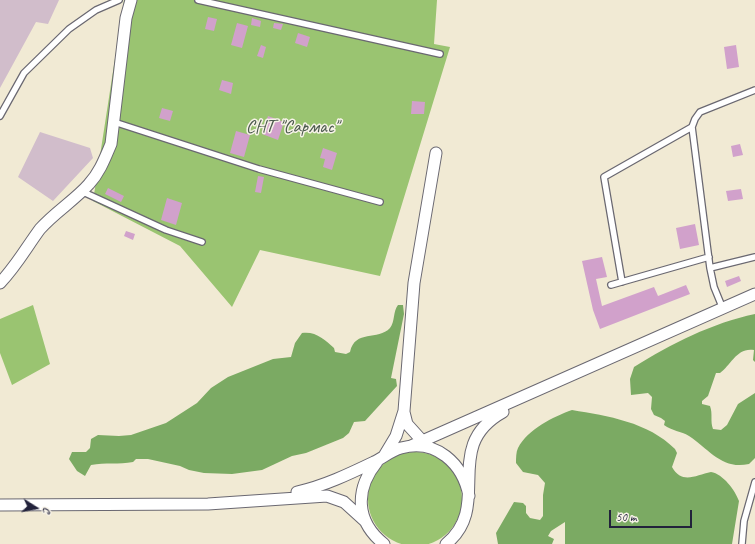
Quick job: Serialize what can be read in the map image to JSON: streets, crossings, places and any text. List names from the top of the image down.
{
  "parks": ["СНТ \"Сармас\""],
  "scale_bar": "50 m",
  "north": "right"
}
